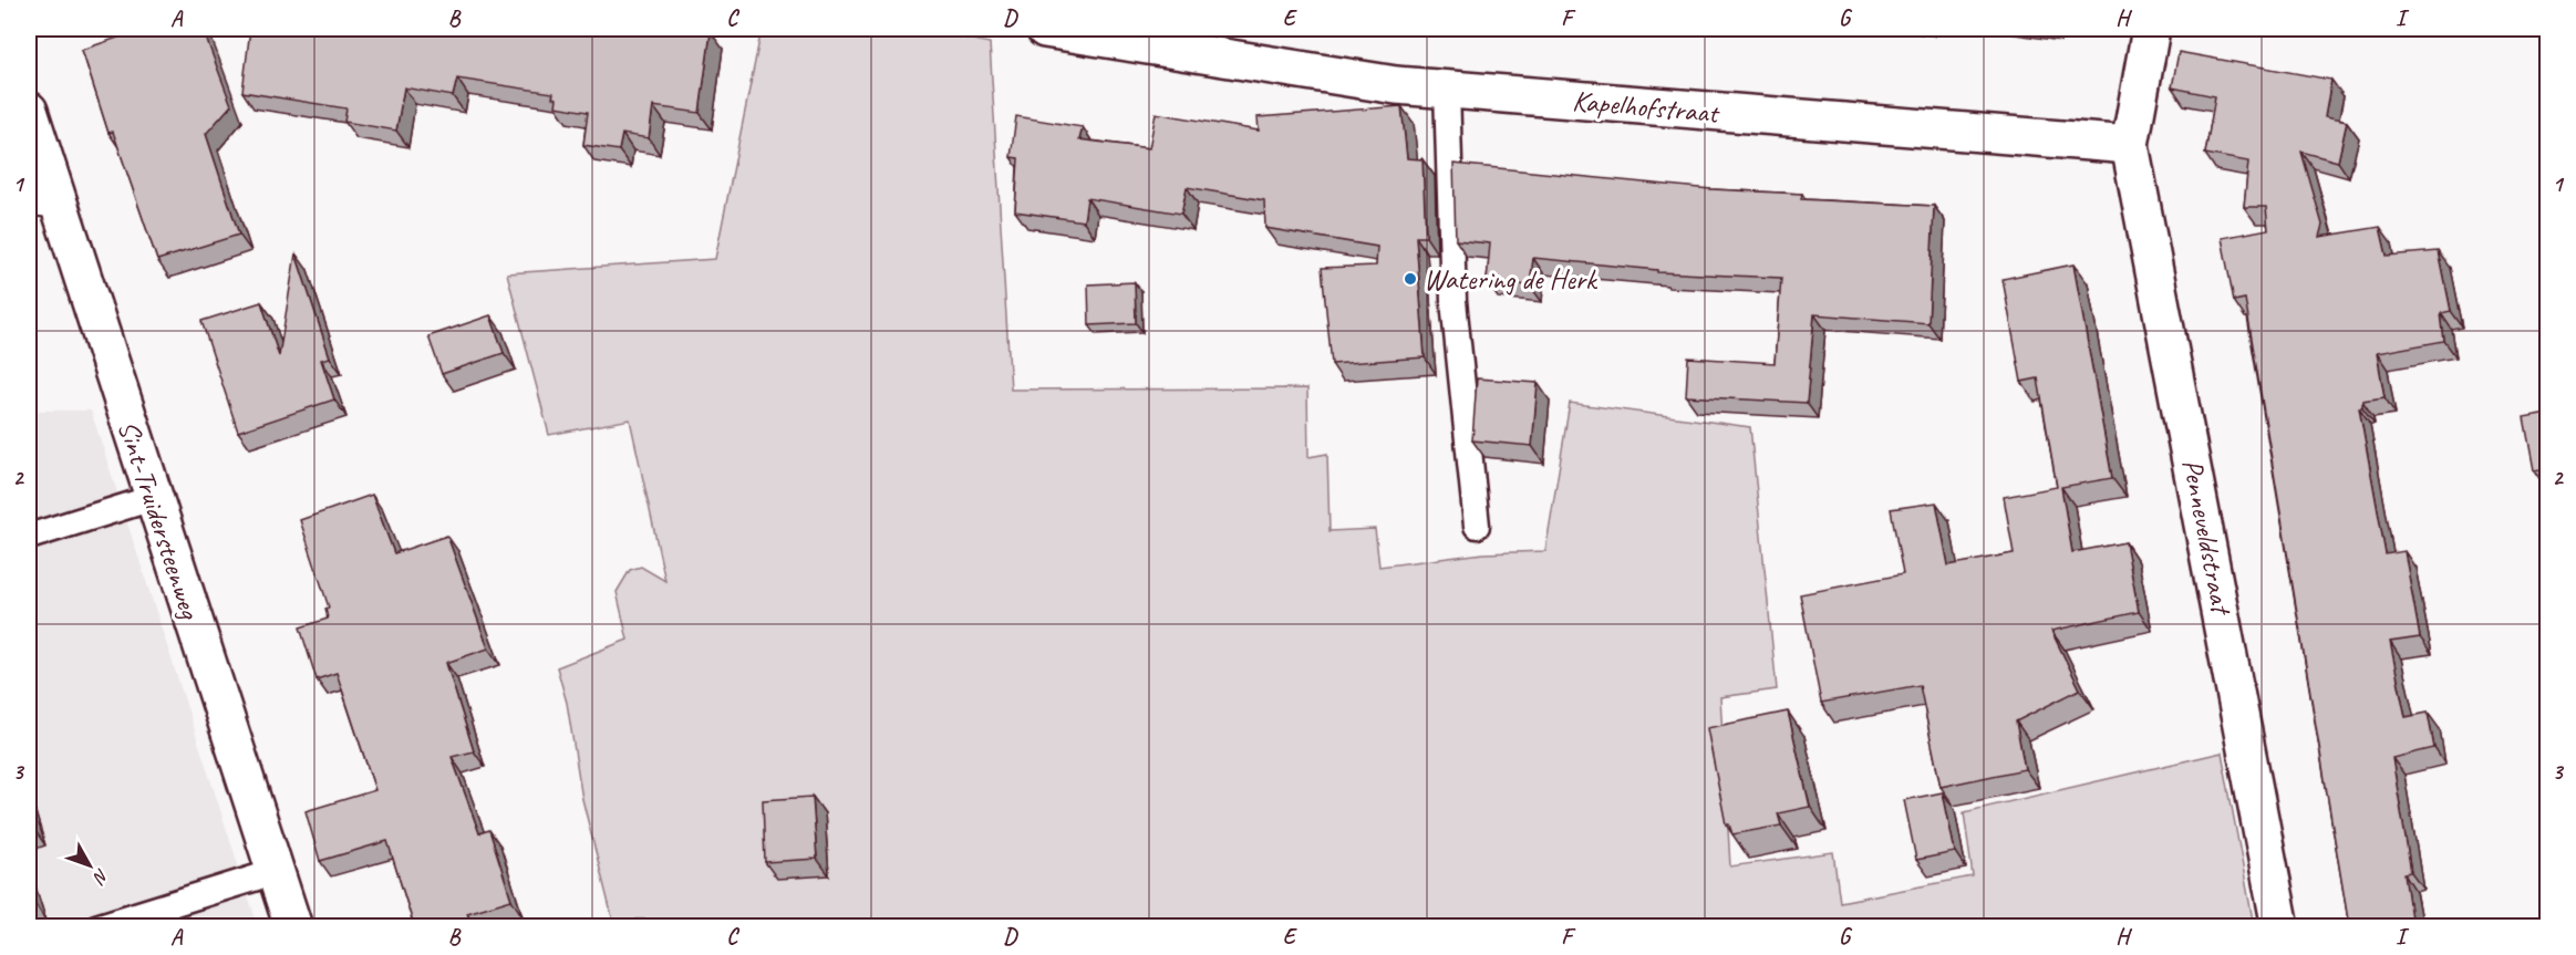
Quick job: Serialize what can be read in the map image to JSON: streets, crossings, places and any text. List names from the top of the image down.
{
  "streets": {
    "street": ["Kapelhofstraat", "Sint-Truidersteenweg", "Penneveldstraat"]
  },
  "crossings": [
    ["Kapelhofstraat", "Penneveldstraat"]
  ],
  "places": ["Watering de Herk"],
  "north": "bottom right",
  "grid": {
    "columns": [
      "A",
      "B",
      "C",
      "D",
      "E",
      "F",
      "G",
      "H",
      "I"
    ],
    "rows": ["1", "2", "3"]
  }
}
